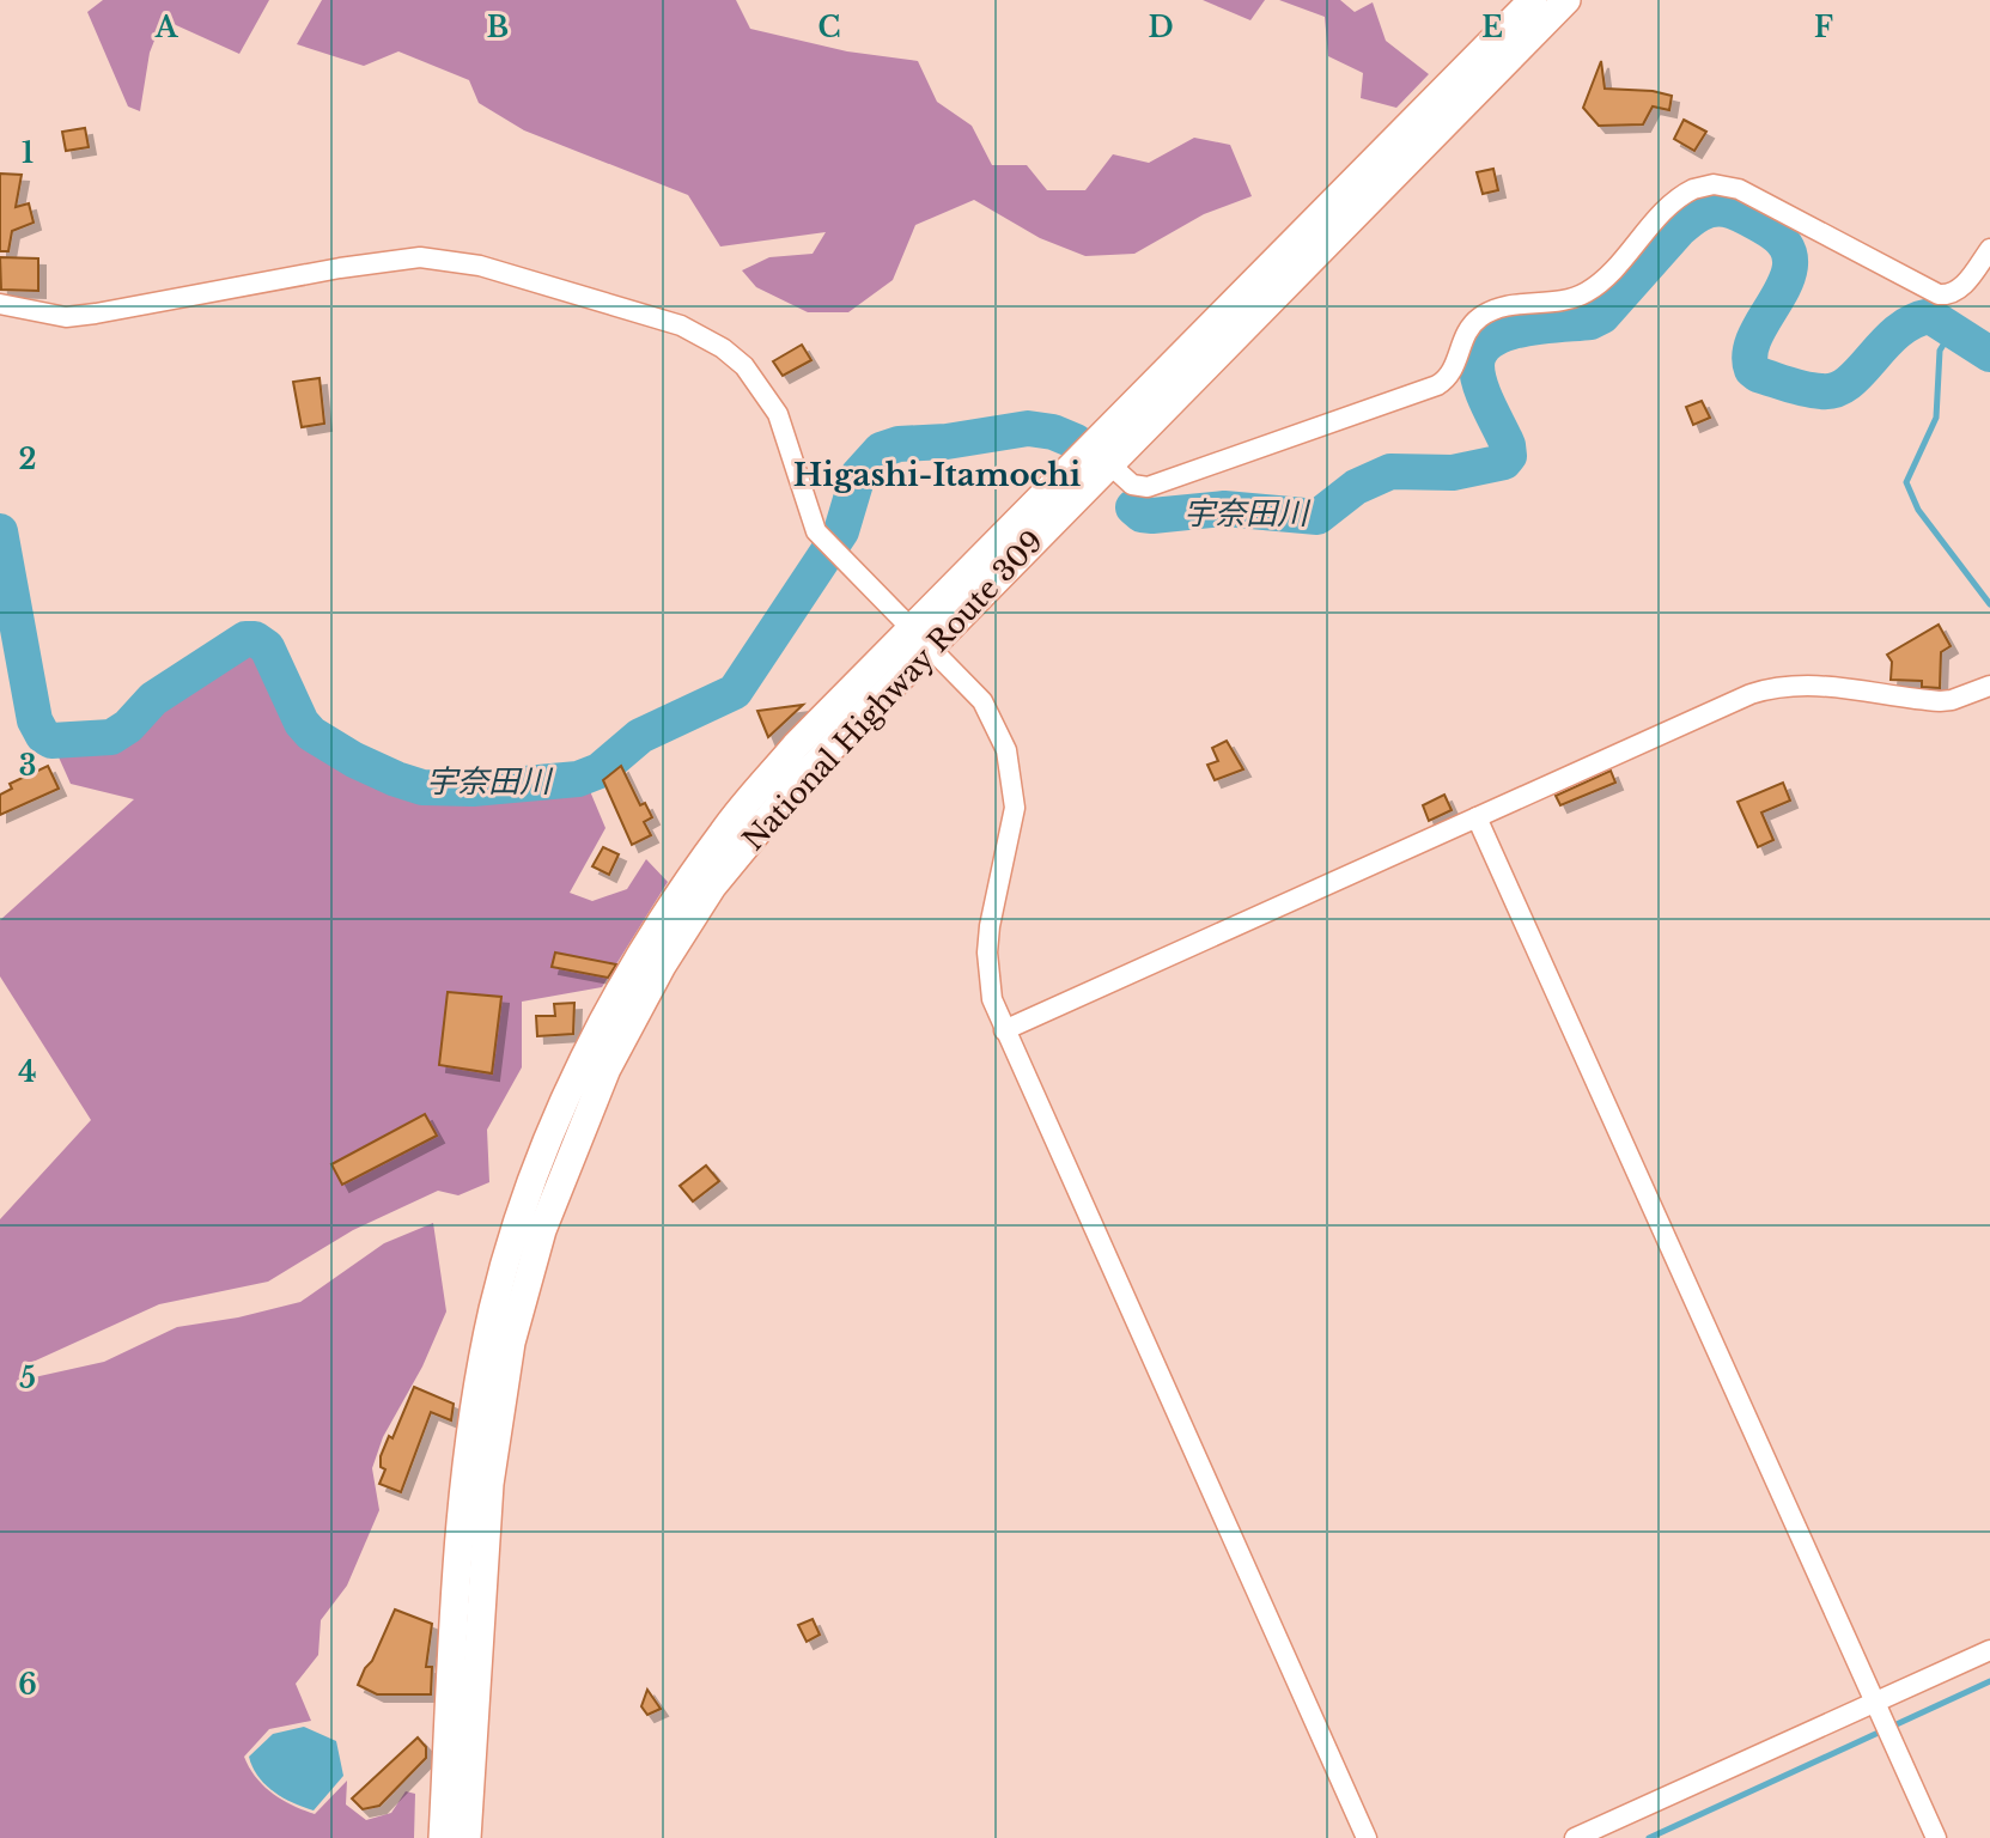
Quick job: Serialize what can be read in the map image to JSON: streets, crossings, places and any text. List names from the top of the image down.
{
  "streets": {
    "highway": ["National Highway Route 309"]
  },
  "districts": ["Higashi-Itamochi"],
  "water": ["宇奈田川"],
  "grid": {
    "columns": [
      "A",
      "B",
      "C",
      "D",
      "E",
      "F"
    ],
    "rows": [
      "1",
      "2",
      "3",
      "4",
      "5",
      "6"
    ]
  }
}
